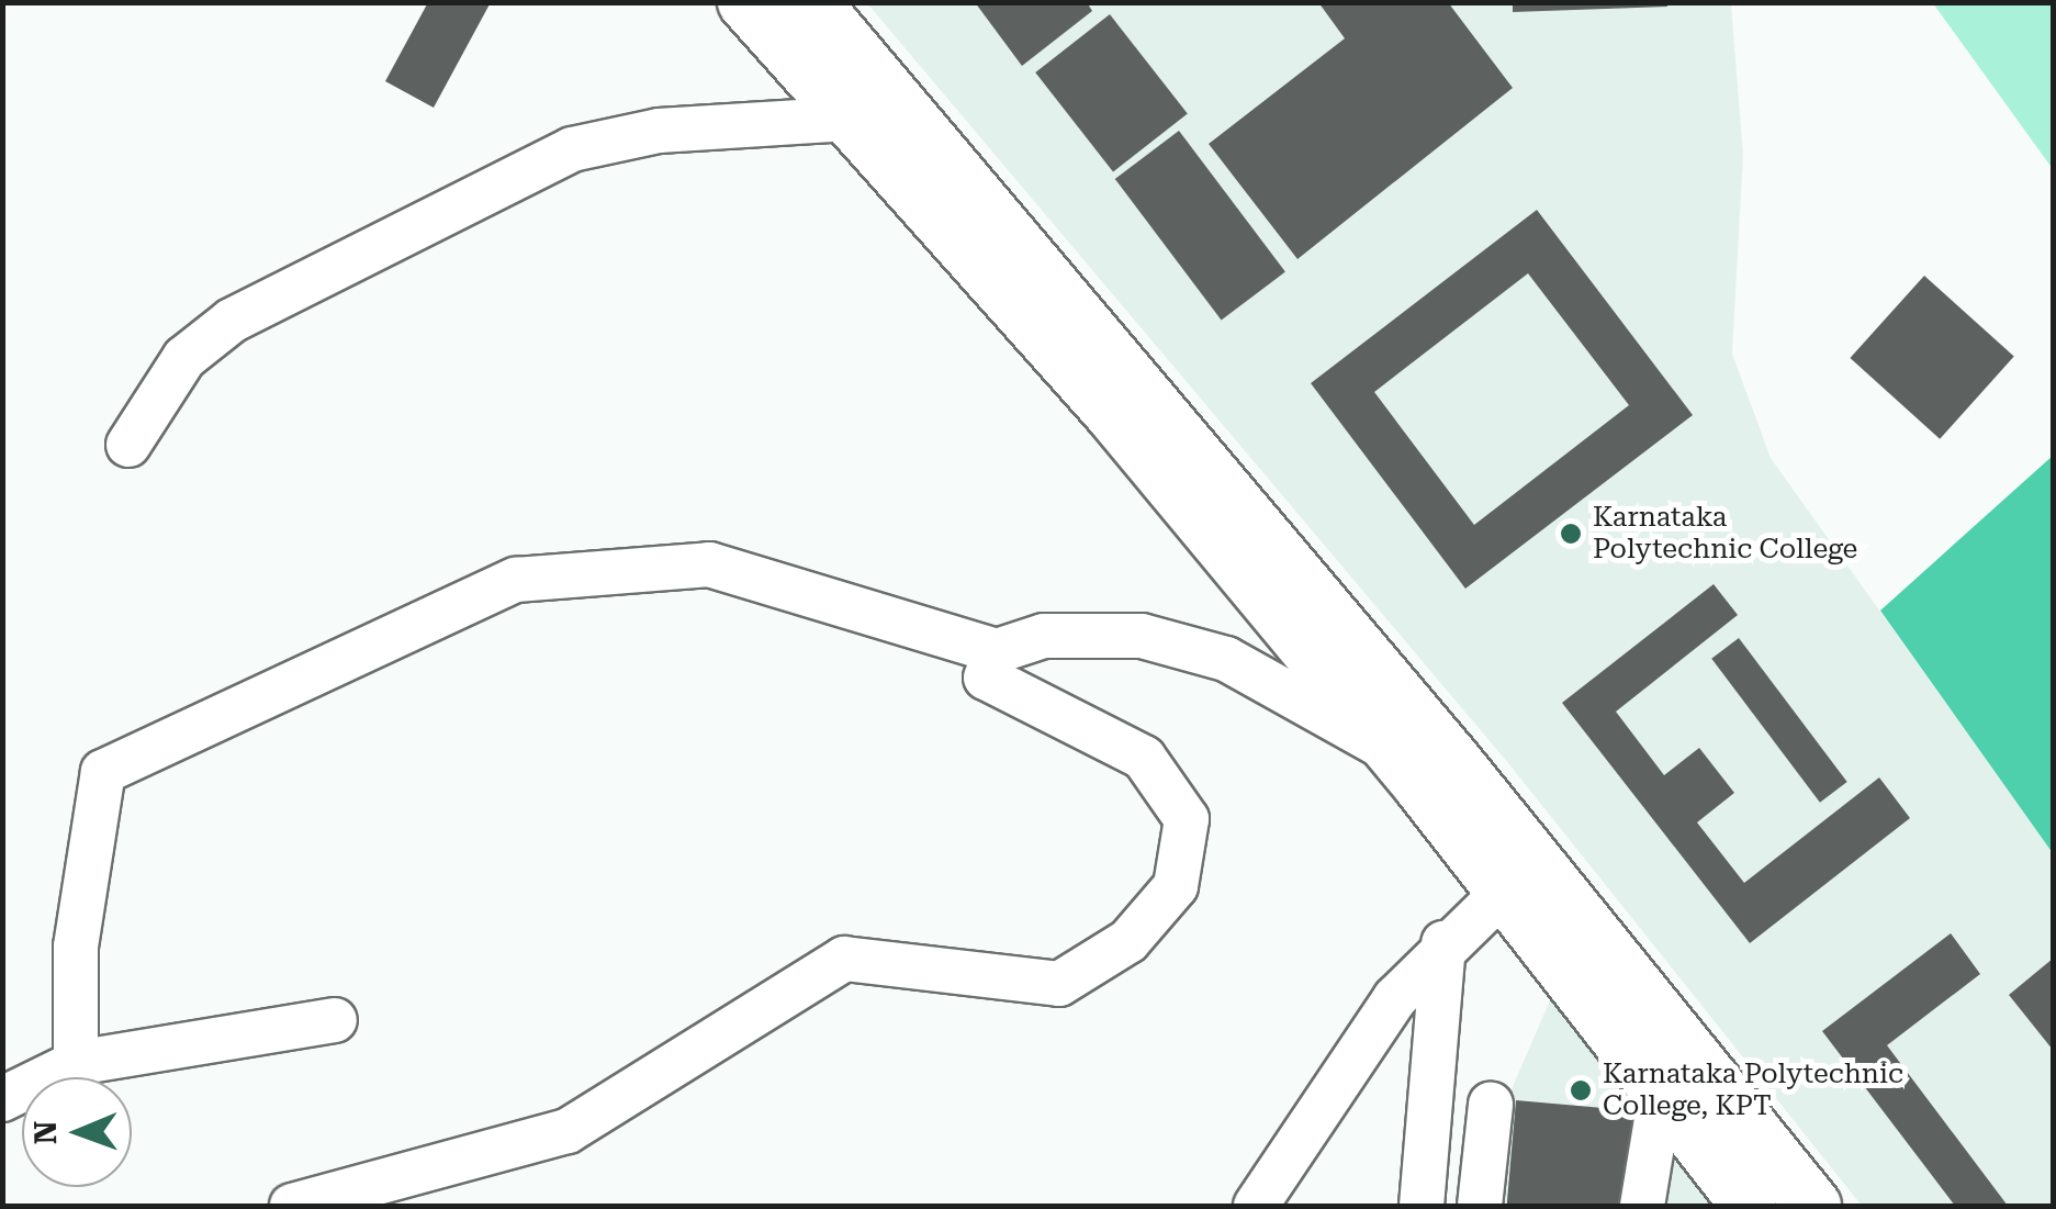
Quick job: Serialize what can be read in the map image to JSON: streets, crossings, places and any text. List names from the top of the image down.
{
  "places": ["Karnataka Polytechnic College", "Karnataka Polytechnic College, KPT"],
  "north": "left"
}
